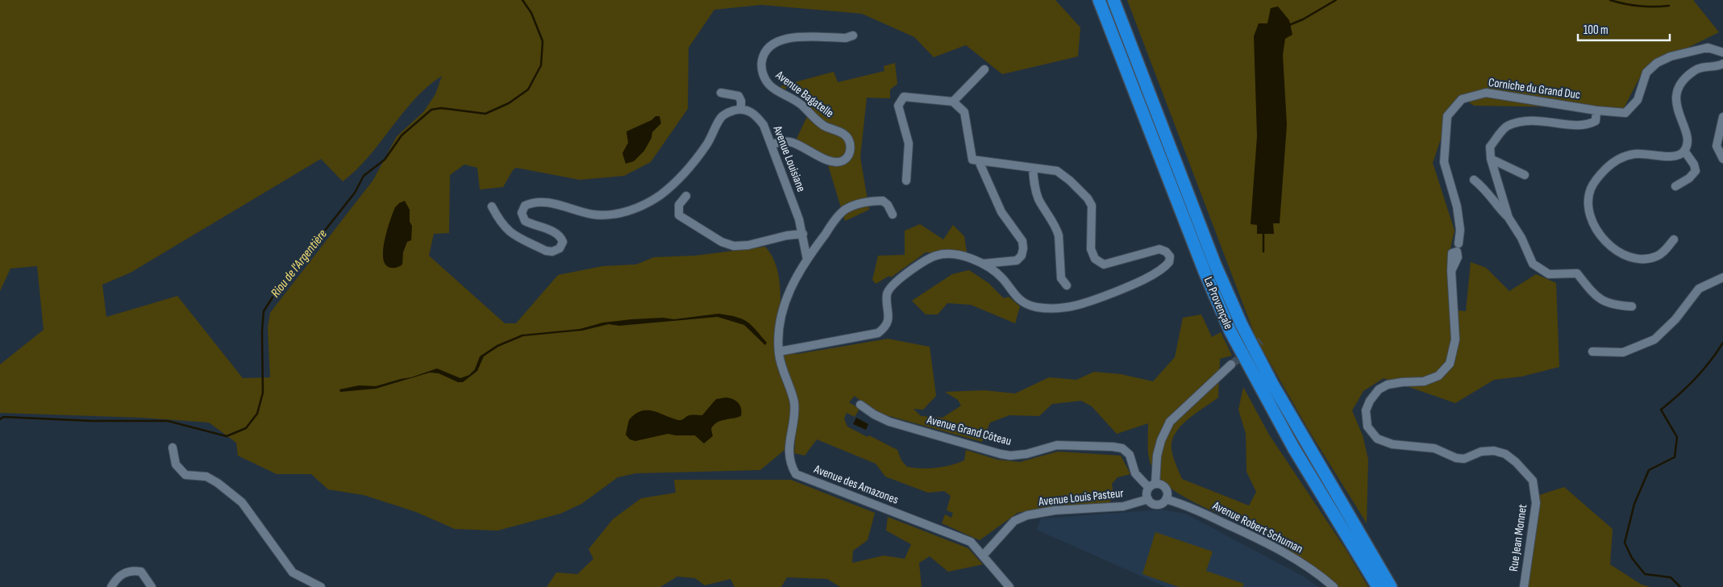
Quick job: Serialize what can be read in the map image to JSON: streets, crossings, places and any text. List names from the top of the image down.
{
  "streets": {
    "highway": ["La Provençale"],
    "street": [
      "Corniche du Grand Duc",
      "Avenue Bagatelle",
      "Avenue Louisiane",
      "Avenue Grand Côteau",
      "Avenue des Amazones",
      "Avenue Louis Pasteur",
      "Avenue Robert Schuman",
      "Rue Jean Monnet"
    ]
  },
  "crossings": [
    ["Corniche du Grand Duc", "Rue Jean Monnet"],
    ["Avenue Bagatelle", "Avenue Louisiane"],
    ["Avenue Louisiane", "Avenue des Amazones"],
    ["Avenue Grand Côteau", "Avenue Louis Pasteur"],
    ["Avenue Grand Côteau", "Avenue Robert Schuman"],
    ["Avenue des Amazones", "Avenue Louis Pasteur"],
    ["Avenue Louis Pasteur", "Avenue Robert Schuman"]
  ],
  "water": ["Riou de l'Argentière"],
  "scale_bar": "100 m"
}
